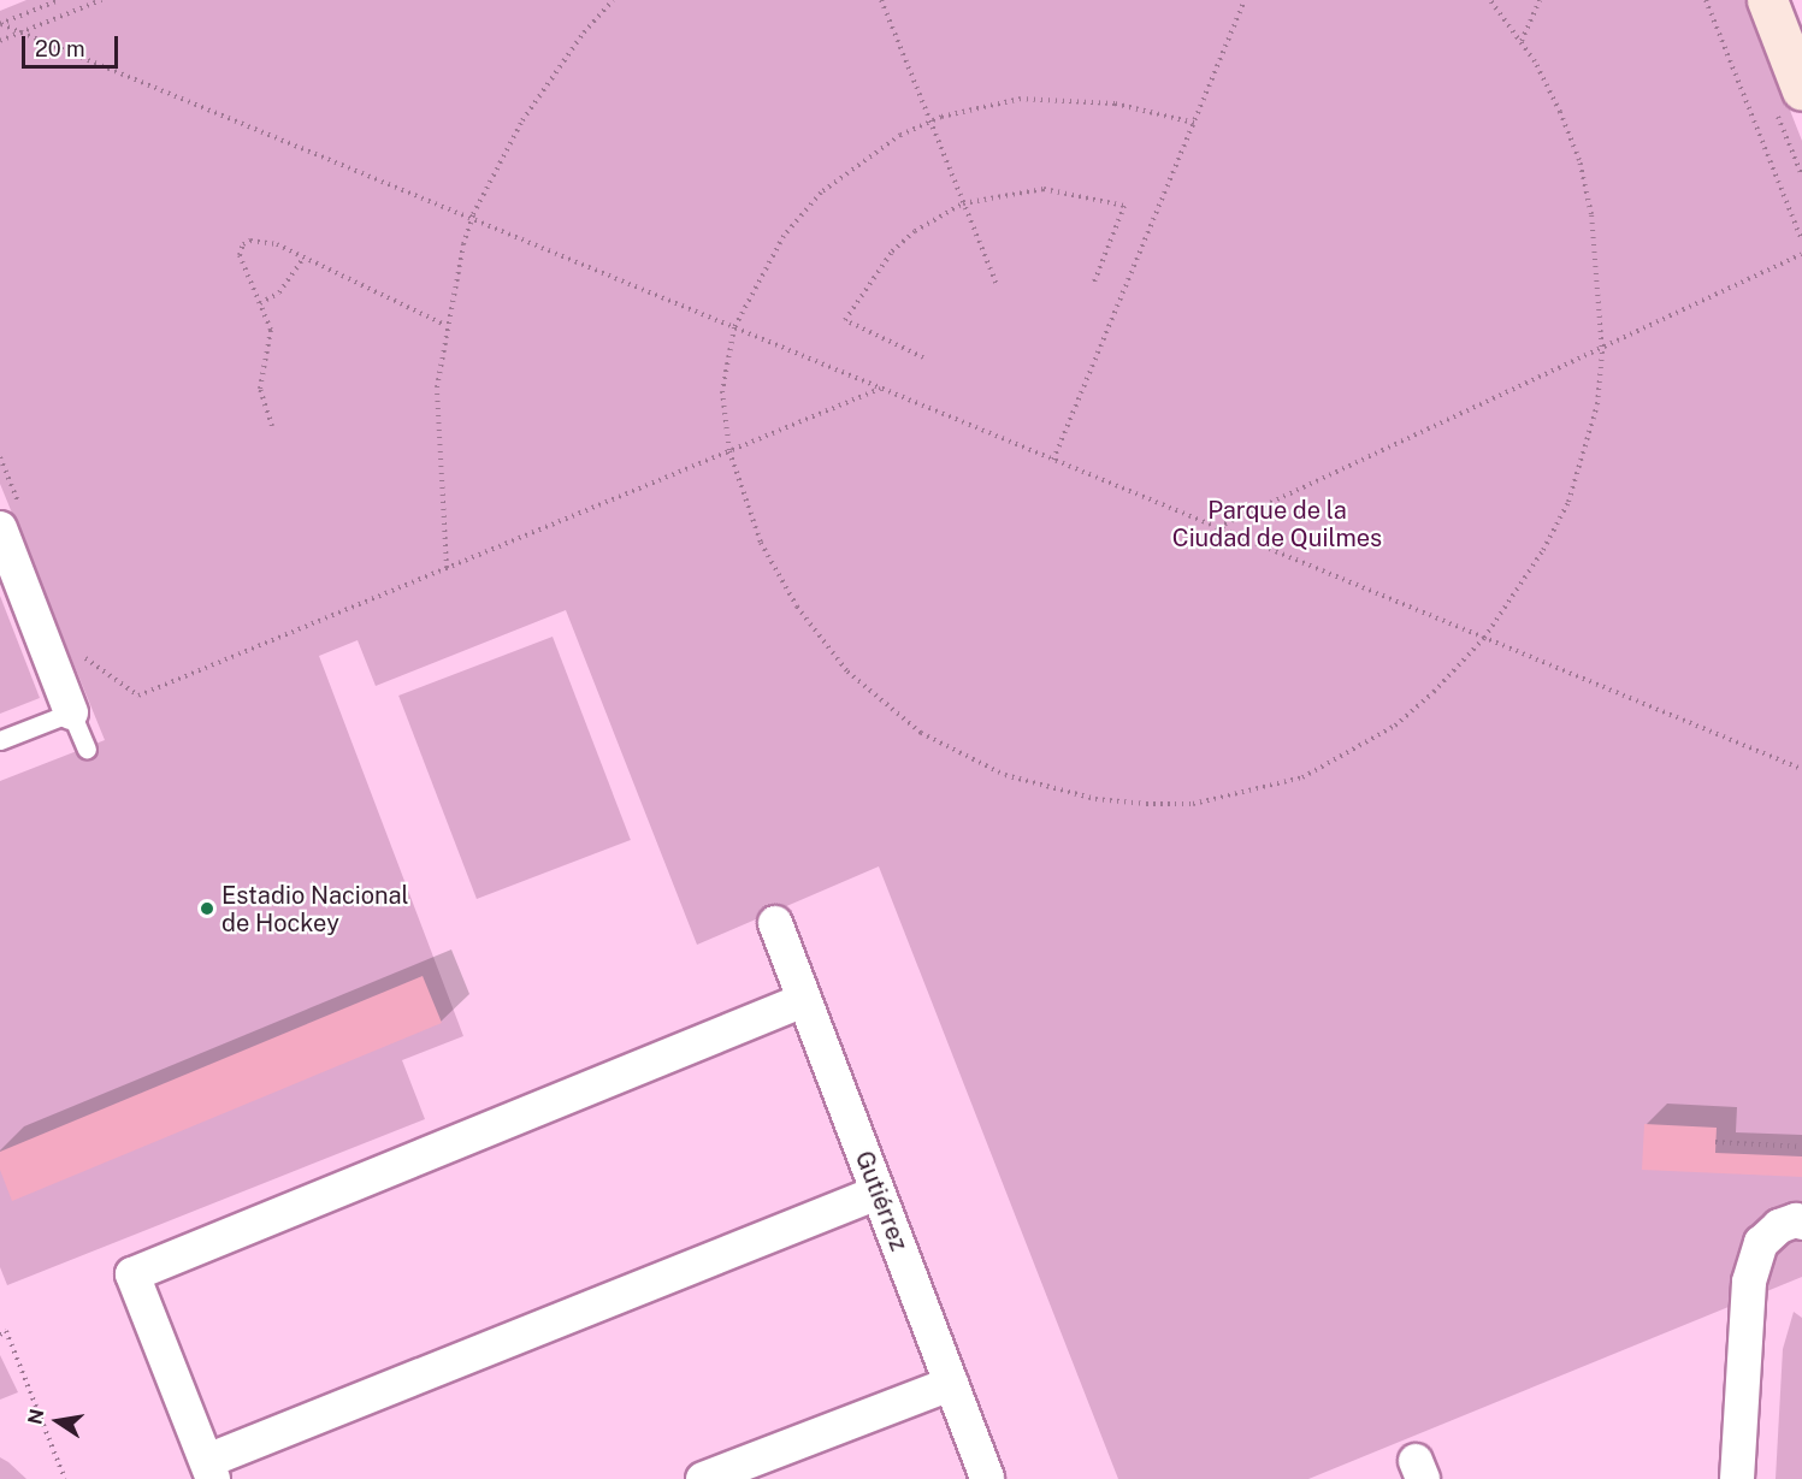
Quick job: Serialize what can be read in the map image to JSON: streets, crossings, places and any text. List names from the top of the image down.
{
  "streets": {
    "street": ["Gutiérrez"]
  },
  "parks": ["Parque de la Ciudad de Quilmes"],
  "places": ["Estadio Nacional de Hockey"],
  "scale_bar": "20 m",
  "north": "left"
}
